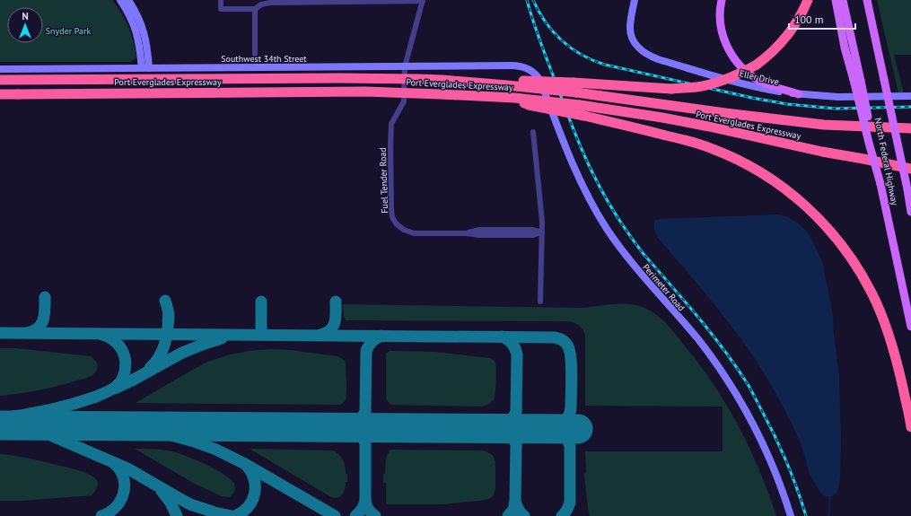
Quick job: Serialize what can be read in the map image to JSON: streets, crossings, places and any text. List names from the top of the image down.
{
  "streets": {
    "highway": ["Port Everglades Expressway"],
    "main road": ["North Federal Highway"],
    "street": [
      "Southwest 34th Street",
      "Eller Drive",
      "Fuel Tender Road",
      "Perimeter Road"
    ]
  },
  "crossings": [
    ["Southwest 34th Street", "Fuel Tender Road"],
    ["Southwest 34th Street", "Perimeter Road"]
  ],
  "parks": ["Snyder Park"],
  "scale_bar": "100 m",
  "north": "top"
}
